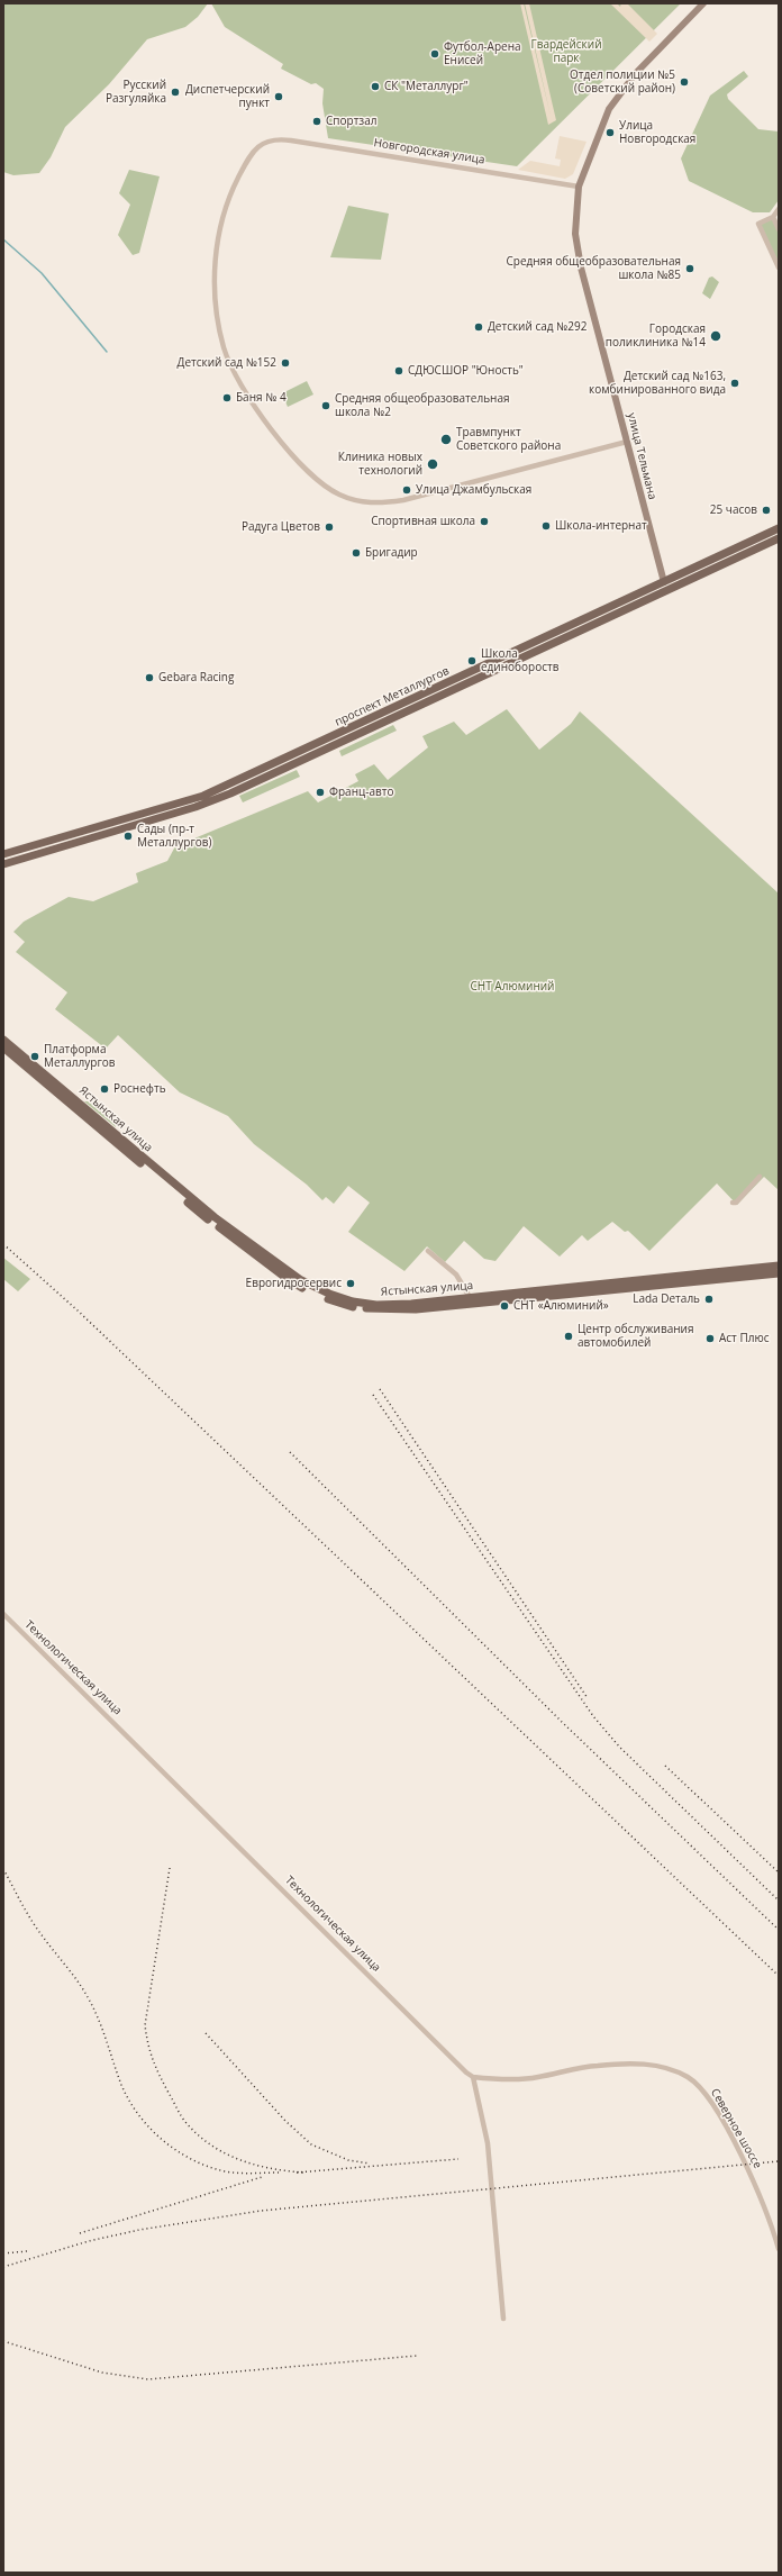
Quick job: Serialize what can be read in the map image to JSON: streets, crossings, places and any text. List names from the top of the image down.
{
  "streets": {
    "main road": ["улица Тельмана", "проспект Металлургов", "Ястынская улица"],
    "street": ["Новгородская улица", "Технологическая улица", "Северное шоссе"]
  },
  "crossings": [
    ["Новгородская улица", "улица Тельмана"],
    ["улица Тельмана", "проспект Металлургов"],
    ["Технологическая улица", "Северное шоссе"]
  ],
  "parks": ["Гвардейский парк", "СНТ Алюминий"],
  "places": [
    "Футбол-Арена Енисей",
    "Отдел полиции №5 (Советский район)",
    "СК \"Металлург\"",
    "Русский Разгуляйка",
    "Диспетчерский пункт",
    "Спортзал",
    "Улица Новгородская",
    "Средняя общеобразовательная школа №85",
    "Детский сад №292",
    "Городская поликлиника №14",
    "Детский сад №152",
    "СДЮСШОР \"Юность\"",
    "Детский сад №163, комбинированного вида",
    "Баня № 4",
    "Средняя общеобразовательная школа №2",
    "Травмпункт Советского района",
    "Клиника новых технологий",
    "Улица Джамбульская",
    "25 часов",
    "Спортивная школа",
    "Школа-интернат",
    "Радуга Цветов",
    "Бригадир",
    "Школа единобороств",
    "Gebara Racing",
    "Франц-авто",
    "Сады (пр-т Металлургов)",
    "Платформа Металлургов",
    "Роснефть",
    "Еврогидросервис",
    "Lada Dеталь",
    "СНТ «Алюминий»",
    "Центр обслуживания автомобилей",
    "Аст Плюс"
  ]
}
